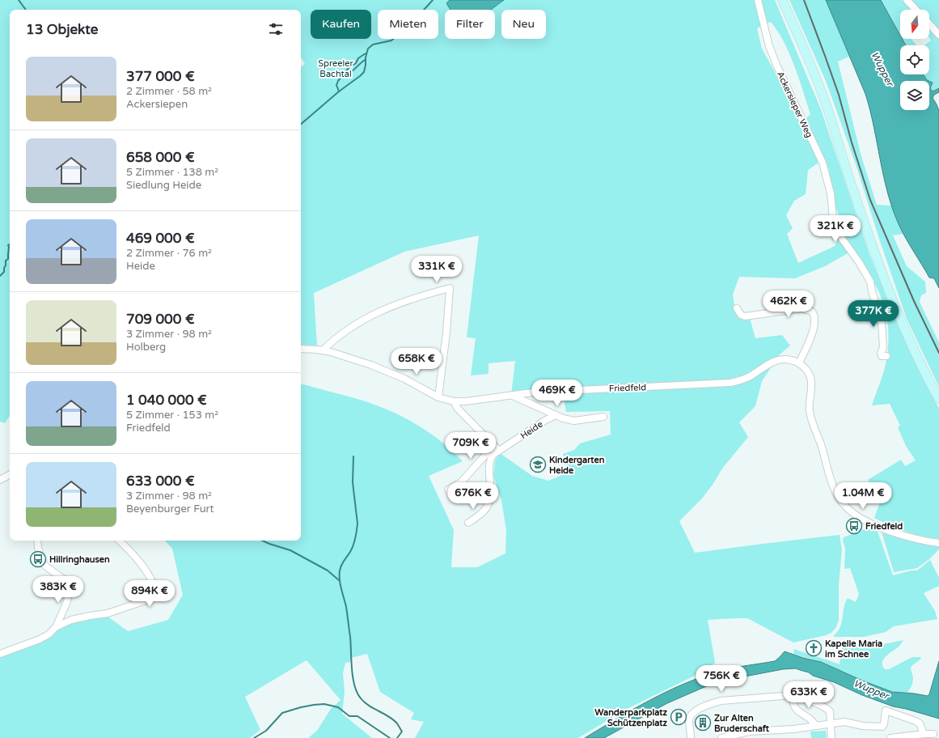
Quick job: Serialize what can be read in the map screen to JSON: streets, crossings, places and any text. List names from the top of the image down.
{
  "streets": {
    "street": ["Ackersieper Weg", "Friedfeld", "Heide"]
  },
  "crossings": [
    ["Friedfeld", "Heide"]
  ],
  "water": ["Wupper"],
  "parks": ["Spreeler Bachtal"],
  "places": {
    "school or university": ["Kindergarten Heide"],
    "bus stop": ["Friedfeld", "Hillringhausen"],
    "church": ["Kapelle Maria im Schnee"],
    "parking": ["Wanderparkplatz Schützenplatz"],
    "building": ["Zur Alten Bruderschaft"]
  },
  "north": "bottom",
  "page": {
    "chip": [
      "Kaufen",
      "Mieten",
      "Filter",
      "Neu"
    ],
    "heading": "13 Objekte",
    "list": [
      {
        "name": "377 000 €",
        "note": "2 Zimmer · 58 m² · Ackersiepen"
      },
      {
        "name": "658 000 €",
        "note": "5 Zimmer · 138 m² · Siedlung Heide"
      },
      {
        "name": "469 000 €",
        "note": "2 Zimmer · 76 m² · Heide"
      },
      {
        "name": "709 000 €",
        "note": "3 Zimmer · 98 m² · Holberg"
      },
      {
        "name": "1 040 000 €",
        "note": "5 Zimmer · 153 m² · Friedfeld"
      },
      {
        "name": "633 000 €",
        "note": "3 Zimmer · 98 m² · Beyenburger Furt"
      }
    ],
    "price": [
      "321K €",
      "331K €",
      "462K €",
      "377K €",
      "658K €",
      "469K €",
      "709K €",
      "676K €",
      "1.04M €",
      "383K €",
      "894K €",
      "756K €",
      "633K €"
    ]
  }
}
